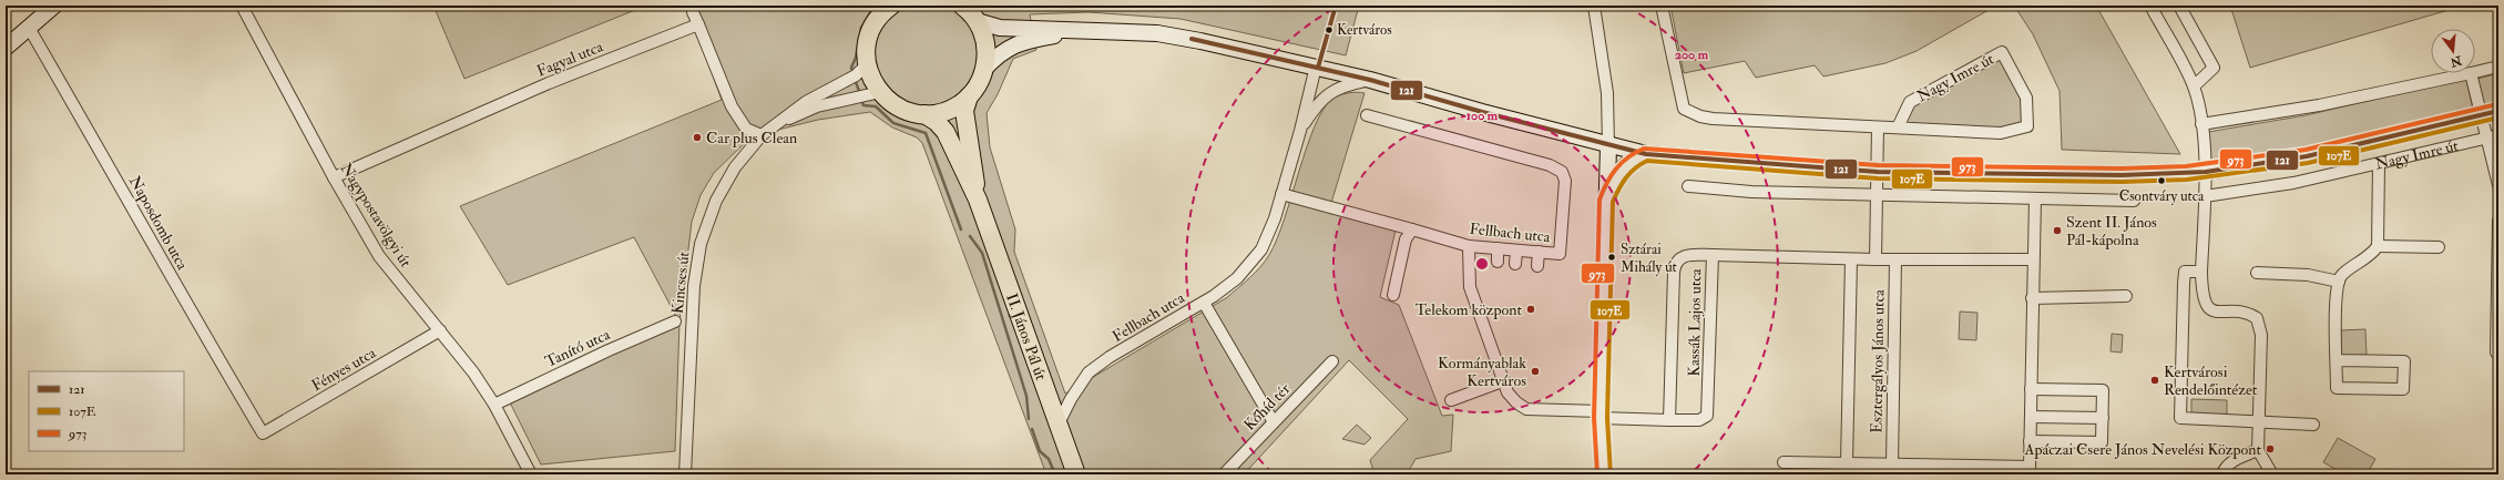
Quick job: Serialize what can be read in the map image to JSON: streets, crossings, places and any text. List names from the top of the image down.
{
  "streets": {
    "main road": ["II. János Pál út"],
    "street": [
      "Fagyal utca",
      "Nagy Imre út",
      "Nagypostavölgyi út",
      "Naposdomb utca",
      "Fellbach utca",
      "Kincses út",
      "Kassák Lajos utca",
      "Tanító utca",
      "Esztergályos János utca",
      "Fényes utca",
      "Kőhíd tér"
    ]
  },
  "crossings": [
    ["Fagyal utca", "Nagypostavölgyi út"],
    ["Nagypostavölgyi út", "Tanító utca"],
    ["Nagypostavölgyi út", "Fényes utca"],
    ["Naposdomb utca", "Fényes utca"],
    ["Fellbach utca", "Kassák Lajos utca"],
    ["Fellbach utca", "II. János Pál út"]
  ],
  "places": [
    "Kertváros",
    "Car plus Clean",
    "Csontváry utca",
    "Szent II. János Pál-kápolna",
    "Sztárai Mihály út",
    "Telekom központ",
    "Kormányablak Kertváros",
    "Kertvárosi Rendelőintézet",
    "Apáczai Csere János Nevelési Központ"
  ],
  "lines": ["transit line 121", "transit line 973", "transit line 107E"],
  "legend": ["121", "107E", "973"],
  "north": "bottom",
  "rings": ["200 m", "100 m"]
}
